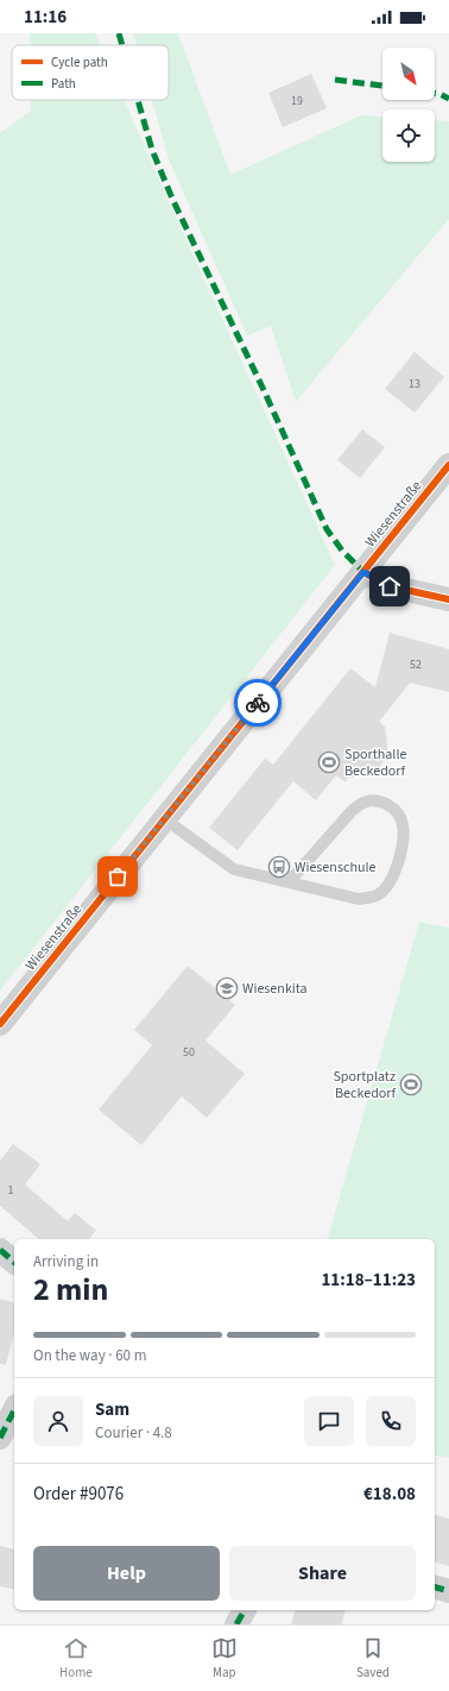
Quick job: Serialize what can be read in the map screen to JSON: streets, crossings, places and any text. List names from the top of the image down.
{
  "streets": {
    "street": ["Wiesenstraße"]
  },
  "places": {
    "sports": ["Sporthalle Beckedorf", "Sportplatz Beckedorf"],
    "bus stop": ["Wiesenschule"],
    "school or university": ["Wiesenkita"]
  },
  "house_numbers": [
    "19",
    "13",
    "52",
    "50",
    "1"
  ],
  "legend": ["Cycle path", "Path"],
  "north": "bottom right",
  "page": {
    "status": "11:16",
    "heading": ["2 min", "Arriving in", "11:18–11:23"],
    "panel": [
      "Sam",
      "Courier · 4.8",
      "Order #9076",
      "€18.08"
    ],
    "bar": "On the way · 60 m",
    "buttons": ["Help", "Share"],
    "tabs": ["Home", "Map", "Saved"]
  }
}
